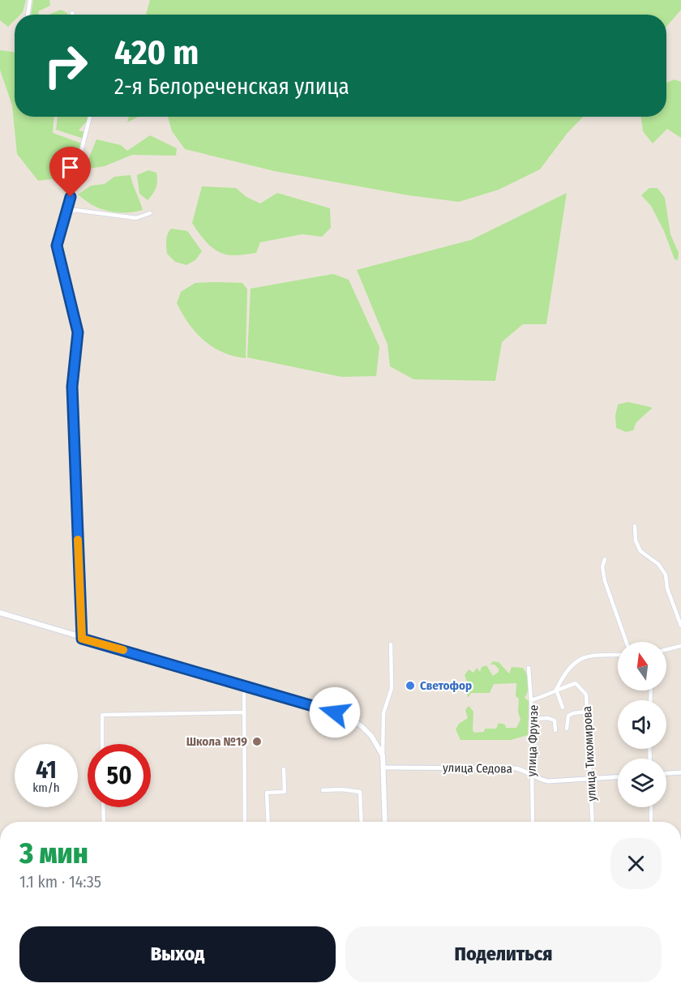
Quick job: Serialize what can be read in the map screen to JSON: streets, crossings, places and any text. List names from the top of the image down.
{
  "streets": {
    "street": ["улица Фрунзе", "улица Тихомирова", "улица Седова"]
  },
  "crossings": [
    ["улица Фрунзе", "улица Тихомирова"],
    ["улица Фрунзе", "улица Седова"],
    ["улица Тихомирова", "улица Седова"]
  ],
  "places": ["Светофор", "Школа №19"],
  "north": "top",
  "page": {
    "turn": ["420 m", "2-я Белореченская улица"],
    "speed": "41 km/h",
    "limit": "50",
    "heading": ["3 мин", "1.1 km · 14:35"],
    "buttons": ["Выход", "Поделиться"]
  }
}
